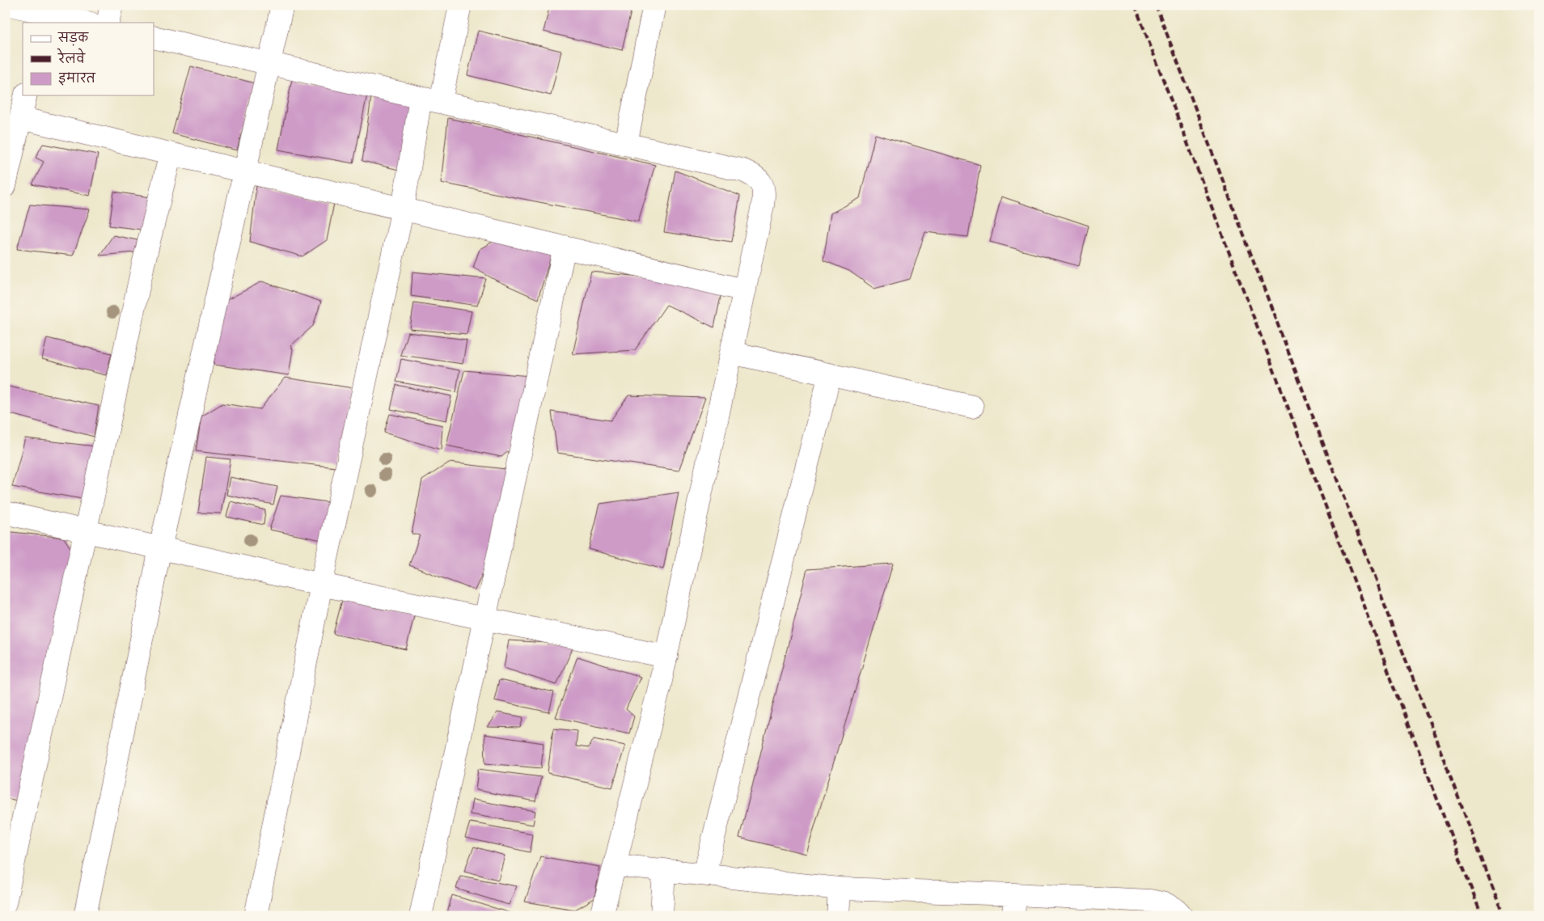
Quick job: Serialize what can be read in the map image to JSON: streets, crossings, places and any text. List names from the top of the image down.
{
  "legend": ["सड़क", "रेलवे", "इमारत"]
}
